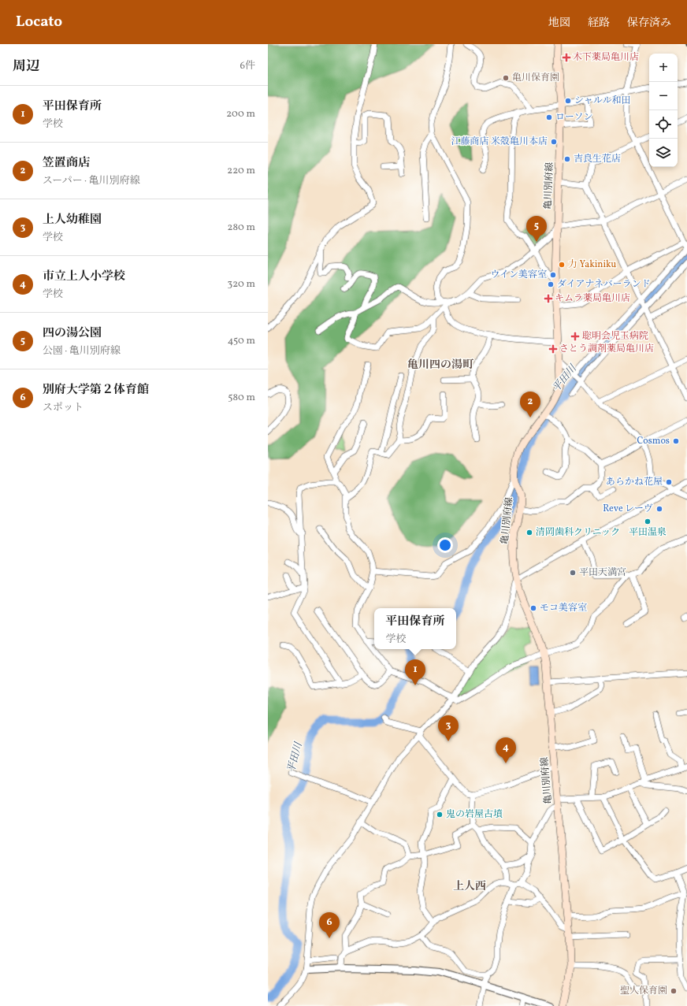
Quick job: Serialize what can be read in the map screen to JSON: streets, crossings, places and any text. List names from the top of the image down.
{
  "streets": {
    "main road": ["亀川別府線"]
  },
  "districts": ["亀川四の湯町", "上人西"],
  "water": ["平田川"],
  "places": {
    "health": [
      "木下薬局亀川店",
      "キムラ薬局亀川店",
      "聡明会児玉病院",
      "さとう調剤薬局亀川店"
    ],
    "other": [
      "亀川保育園",
      "シャルル和田",
      "ローソン",
      "江藤商店 米殻亀川本店",
      "吉良生花店",
      "力 Yakiniku",
      "ウイン美容室",
      "ダイアナネバーランド",
      "Cosmos",
      "あらかね花屋",
      "Reve レーヴ",
      "平田温泉",
      "清岡歯科クリニック",
      "平田天満宮",
      "モコ美容室",
      "鬼の岩屋古墳",
      "聖人保育園"
    ]
  },
  "page": {
    "header": "Locato",
    "nav": ["地図", "経路", "保存済み"],
    "heading": ["周辺", "6件"],
    "map_buttons": ["+", "−"],
    "list": [
      {
        "mark": "1",
        "name": "平田保育所",
        "note": "学校",
        "value": "200 m"
      },
      {
        "mark": "2",
        "name": "笠置商店",
        "note": "スーパー · 亀川別府線",
        "value": "220 m"
      },
      {
        "mark": "3",
        "name": "上人幼稚園",
        "note": "学校",
        "value": "280 m"
      },
      {
        "mark": "4",
        "name": "市立上人小学校",
        "note": "学校",
        "value": "320 m"
      },
      {
        "mark": "5",
        "name": "四の湯公園",
        "note": "公園 · 亀川別府線",
        "value": "450 m"
      },
      {
        "mark": "6",
        "name": "別府大学第２体育館",
        "note": "スポット",
        "value": "580 m"
      }
    ],
    "pins": [
      "5",
      "2",
      "1",
      "3",
      "4",
      "6"
    ],
    "popup": ["平田保育所", "学校"]
  }
}
